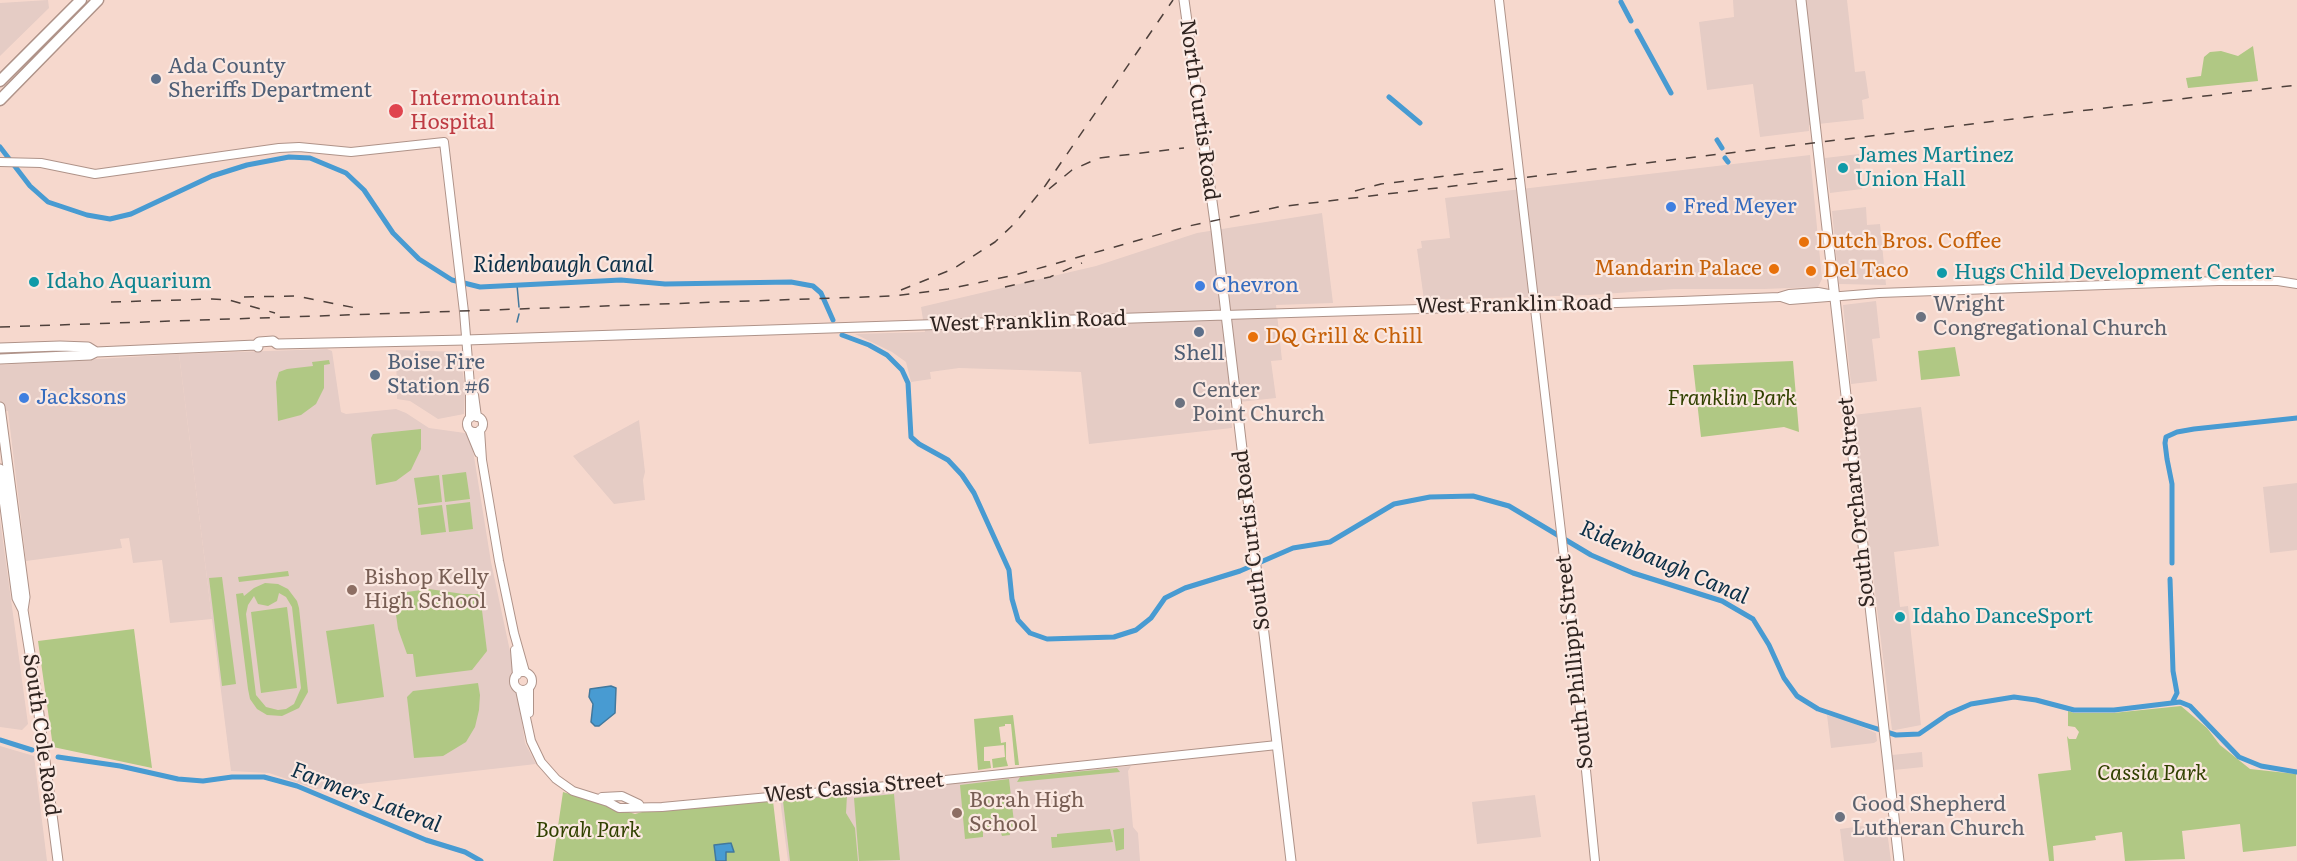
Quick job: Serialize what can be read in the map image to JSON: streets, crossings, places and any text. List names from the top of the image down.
{
  "streets": {
    "main road": [
      "North Curtis Road",
      "West Franklin Road",
      "South Orchard Street",
      "South Curtis Road",
      "South Cole Road"
    ],
    "street": ["South Phillippi Street", "West Cassia Street"]
  },
  "crossings": [
    ["North Curtis Road", "South Curtis Road"],
    ["West Franklin Road", "South Orchard Street"],
    ["West Franklin Road", "South Curtis Road"],
    ["West Franklin Road", "South Phillippi Street"],
    ["South Curtis Road", "West Cassia Street"]
  ],
  "water": ["Ridenbaugh Canal", "Farmers Lateral"],
  "parks": ["Franklin Park", "Cassia Park", "Borah Park"],
  "places": [
    "Ada County Sheriffs Department",
    "Intermountain Hospital",
    "James Martinez Union Hall",
    "Fred Meyer",
    "Dutch Bros. Coffee",
    "Mandarin Palace",
    "Del Taco",
    "Hugs Child Development Center",
    "Idaho Aquarium",
    "Chevron",
    "Wright Congregational Church",
    "Shell",
    "DQ Grill & Chill",
    "Boise Fire Station #6",
    "Jacksons",
    "Center Point Church",
    "Bishop Kelly High School",
    "Idaho DanceSport",
    "Borah High School",
    "Good Shepherd Lutheran Church"
  ]
}
